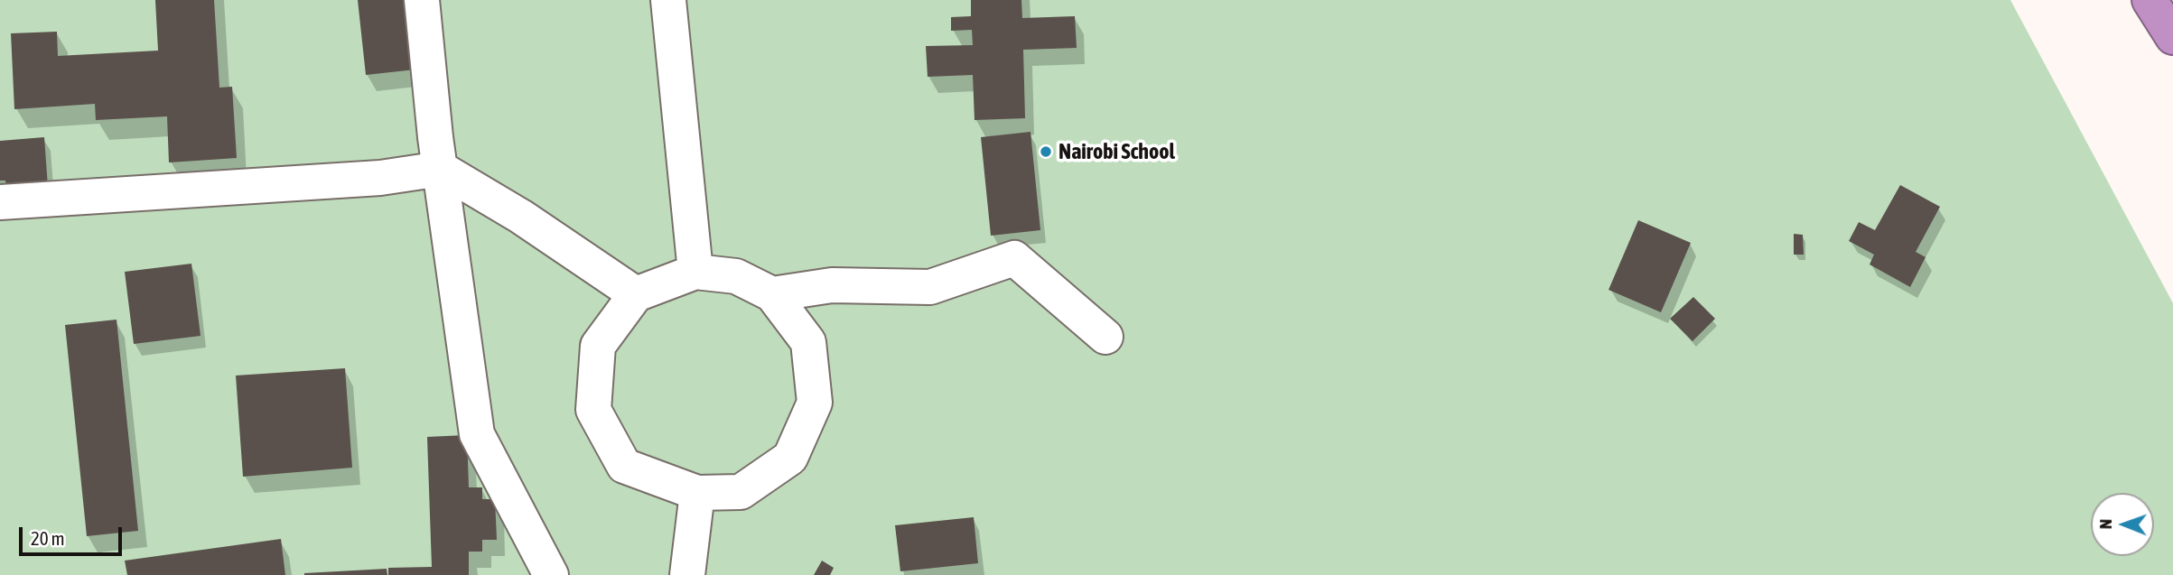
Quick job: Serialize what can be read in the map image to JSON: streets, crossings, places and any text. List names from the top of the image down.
{
  "places": ["Nairobi School"],
  "scale_bar": "20 m",
  "north": "left"
}
